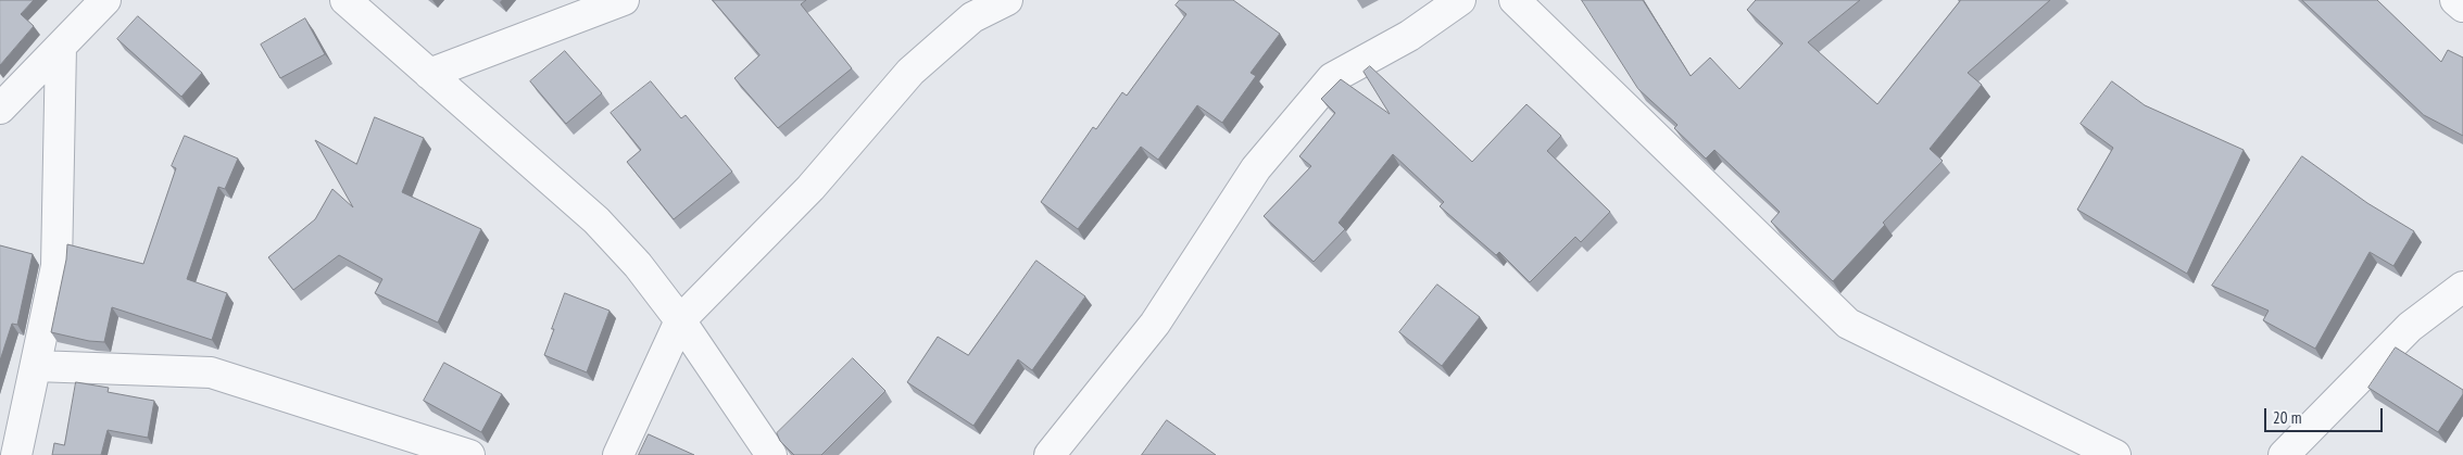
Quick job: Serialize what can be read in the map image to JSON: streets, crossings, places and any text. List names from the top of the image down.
{
  "scale_bar": "20 m"
}
